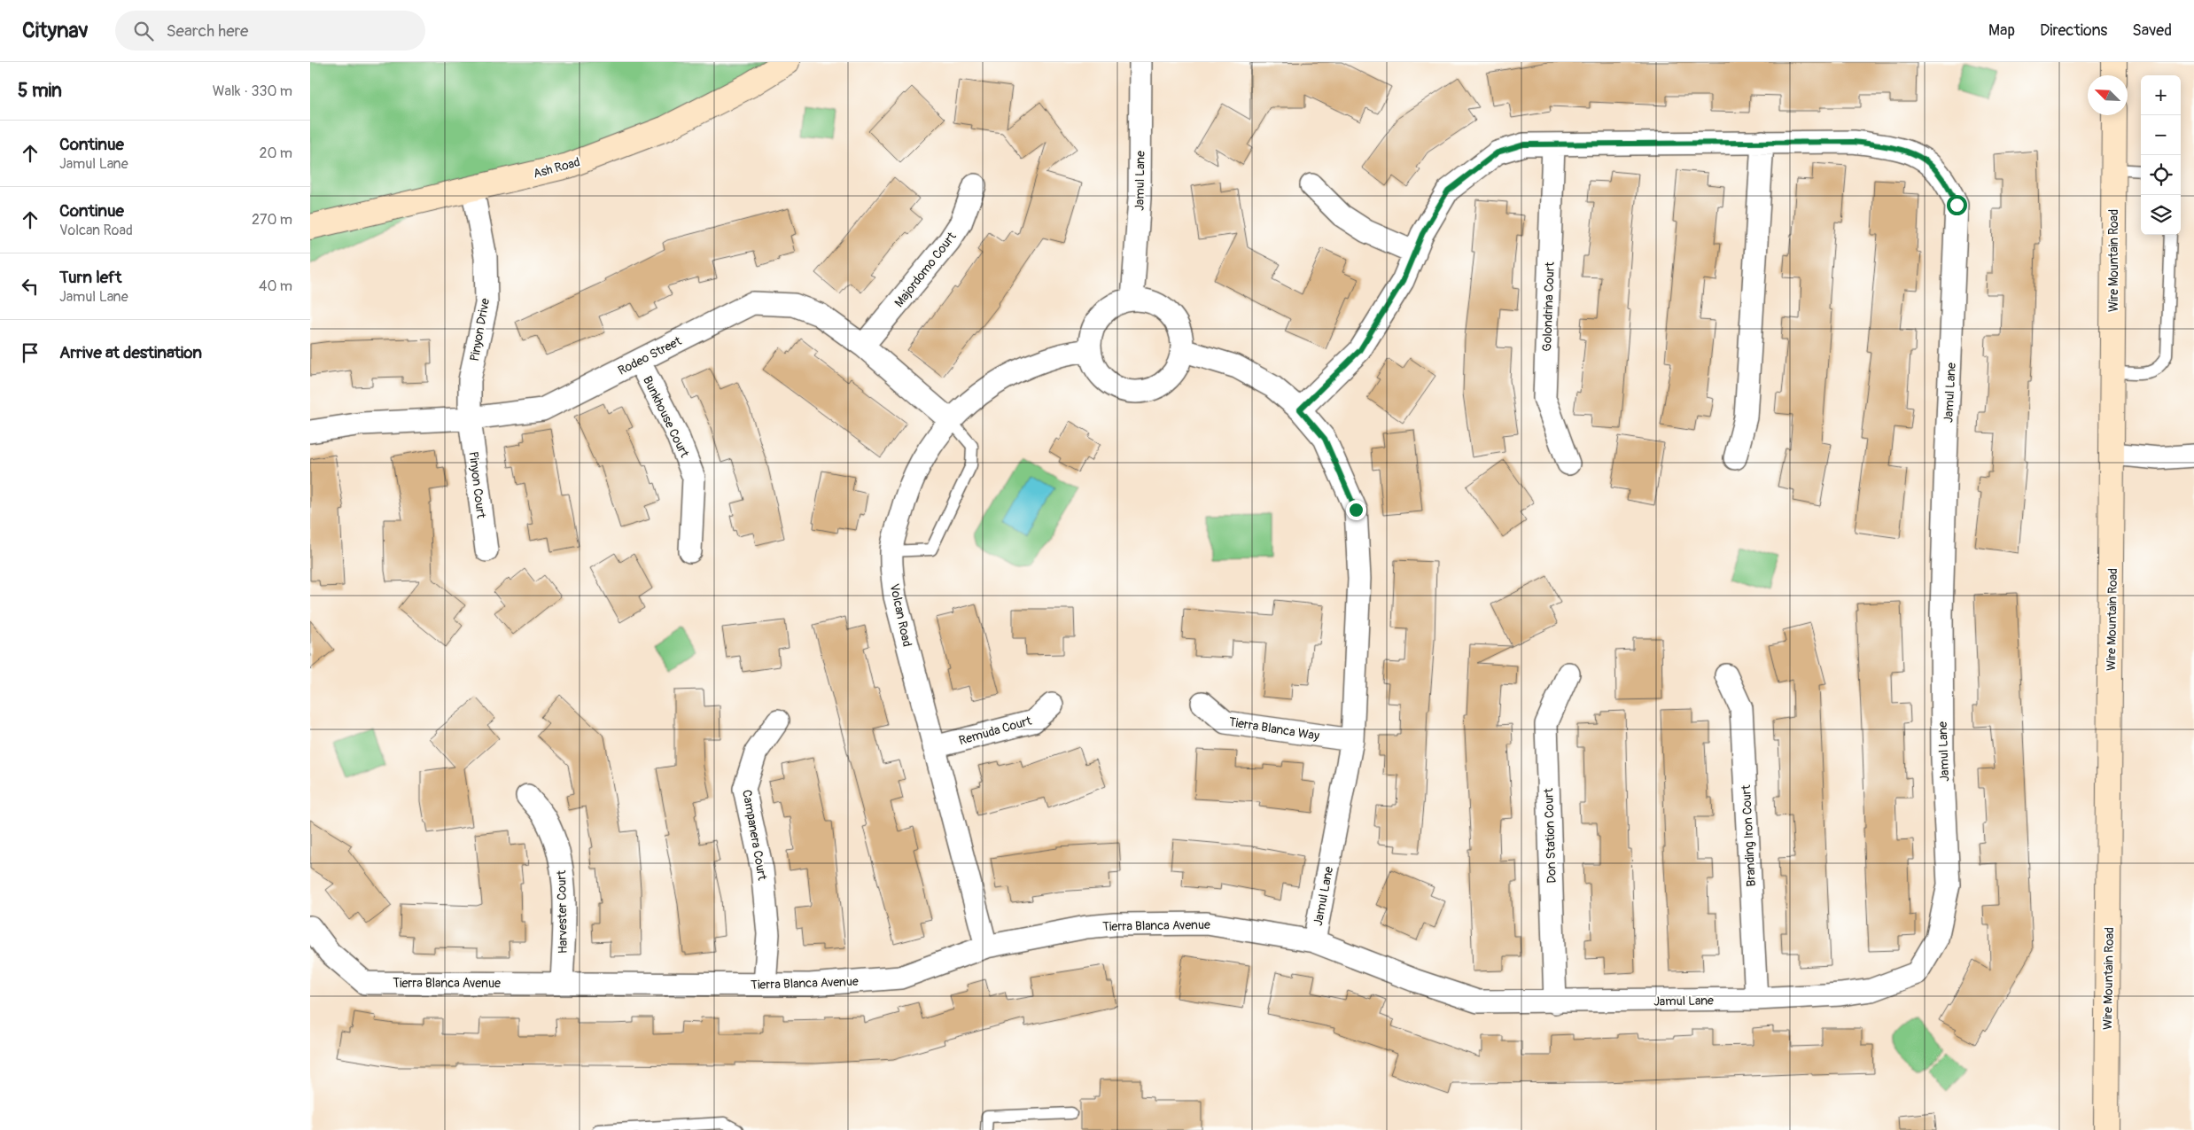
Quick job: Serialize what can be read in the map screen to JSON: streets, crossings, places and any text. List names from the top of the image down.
{
  "streets": {
    "main road": ["Ash Road", "Wire Mountain Road"],
    "street": [
      "Jamul Lane",
      "Majordomo Court",
      "Golondrina Court",
      "Pinyon Drive",
      "Rodeo Street",
      "Bunkhouse Court",
      "Pinyon Court",
      "Volcan Road",
      "Tierra Blanca Way",
      "Remuda Court",
      "Campanera Court",
      "Don Station Court",
      "Branding Iron Court",
      "Harvester Court",
      "Tierra Blanca Avenue"
    ]
  },
  "crossings": [
    ["Ash Road", "Pinyon Drive"],
    ["Jamul Lane", "Volcan Road"],
    ["Jamul Lane", "Tierra Blanca Way"],
    ["Jamul Lane", "Don Station Court"],
    ["Jamul Lane", "Branding Iron Court"],
    ["Jamul Lane", "Tierra Blanca Avenue"],
    ["Majordomo Court", "Rodeo Street"],
    ["Pinyon Drive", "Rodeo Street"],
    ["Pinyon Drive", "Pinyon Court"],
    ["Rodeo Street", "Bunkhouse Court"],
    ["Rodeo Street", "Pinyon Court"],
    ["Rodeo Street", "Volcan Road"],
    ["Volcan Road", "Remuda Court"],
    ["Volcan Road", "Tierra Blanca Avenue"],
    ["Campanera Court", "Tierra Blanca Avenue"],
    ["Harvester Court", "Tierra Blanca Avenue"]
  ],
  "north": "top left",
  "page": {
    "header": "Citynav",
    "search": "Search here",
    "nav": ["Map", "Directions", "Saved"],
    "heading": ["5 min", "Walk · 330 m"],
    "map_buttons": ["+", "−"],
    "list": [
      ["Continue", "Jamul Lane", "20 m"],
      ["Continue", "Volcan Road", "270 m"],
      ["Turn left", "Jamul Lane", "40 m"],
      "Arrive at destination"
    ]
  }
}
